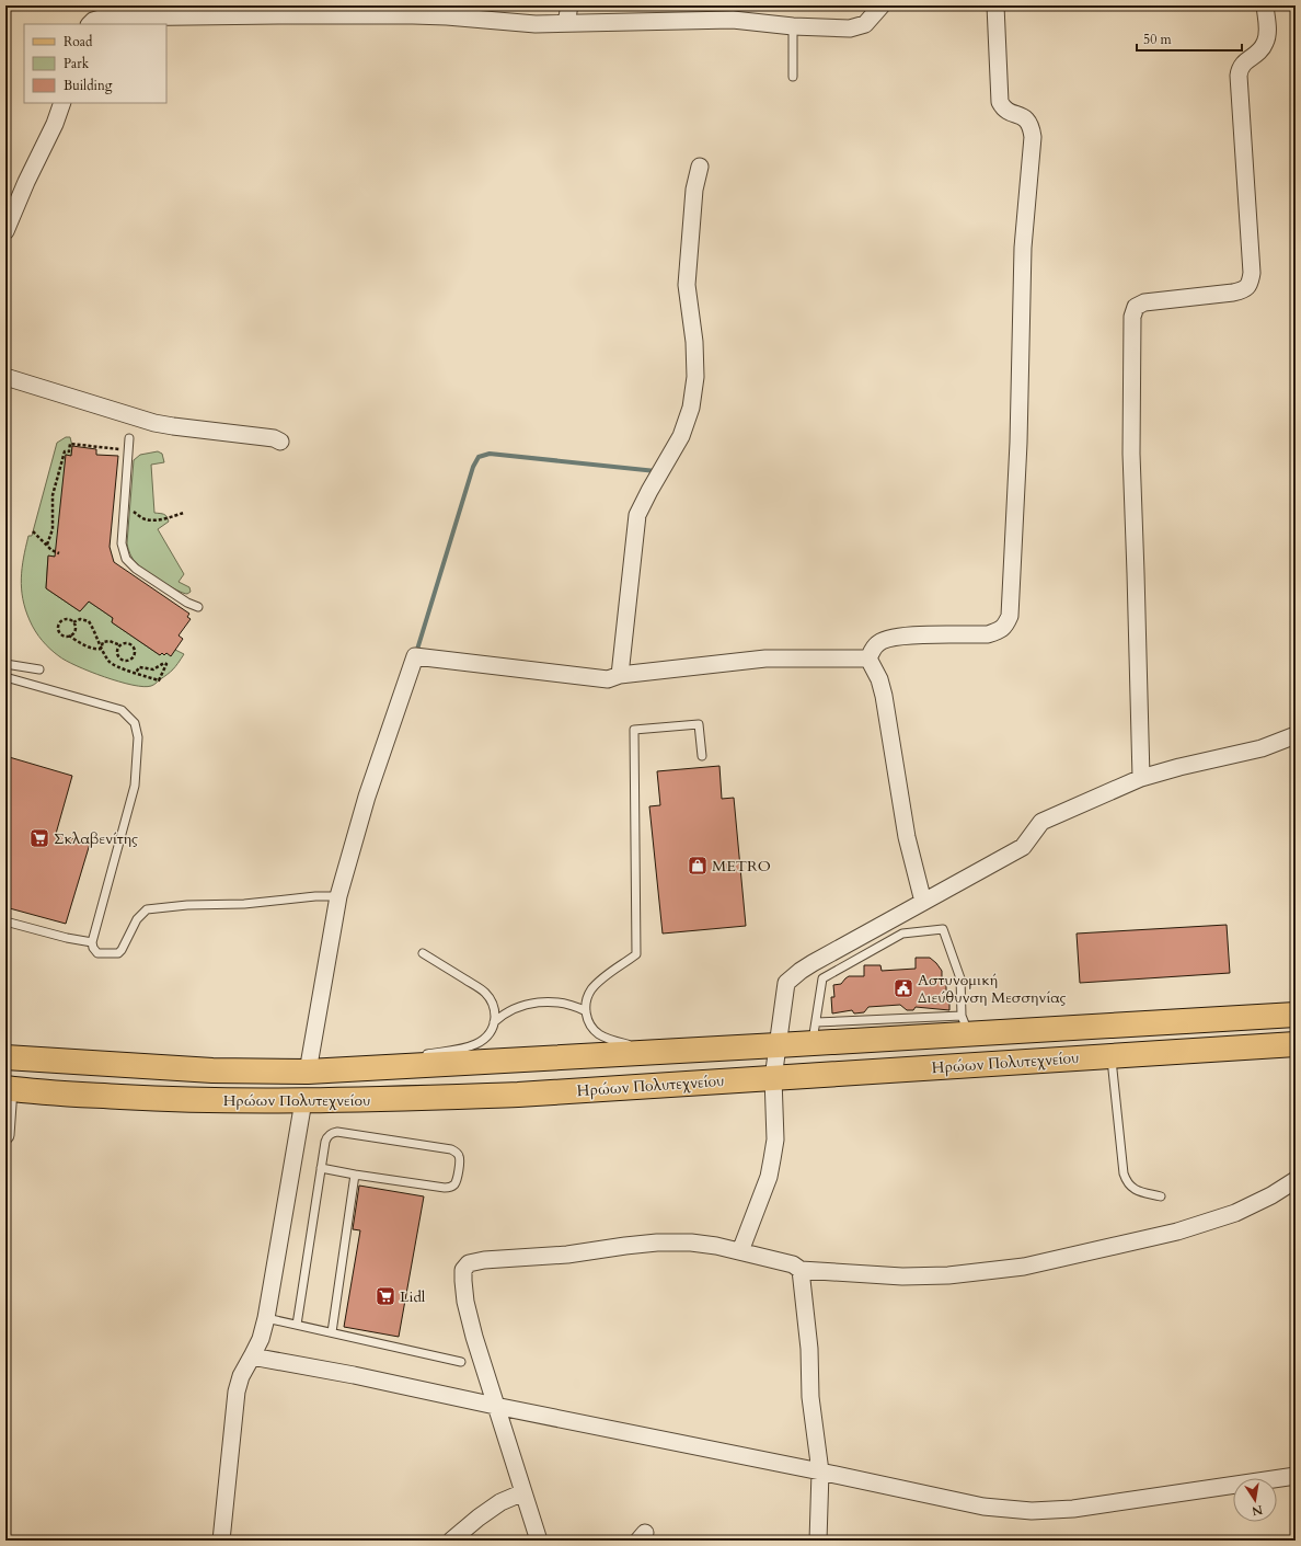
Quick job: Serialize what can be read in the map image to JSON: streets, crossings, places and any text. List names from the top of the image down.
{
  "streets": {
    "main road": ["Ηρώων Πολυτεχνείου"]
  },
  "places": {
    "supermarket": ["Σκλαβενίτης", "Lidl"],
    "shop": ["METRO"],
    "public building": ["Αστυνομική Διεύθυνση Μεσσηνίας"]
  },
  "legend": ["Road", "Park", "Building"],
  "scale_bar": "50 m",
  "north": "bottom"
}
